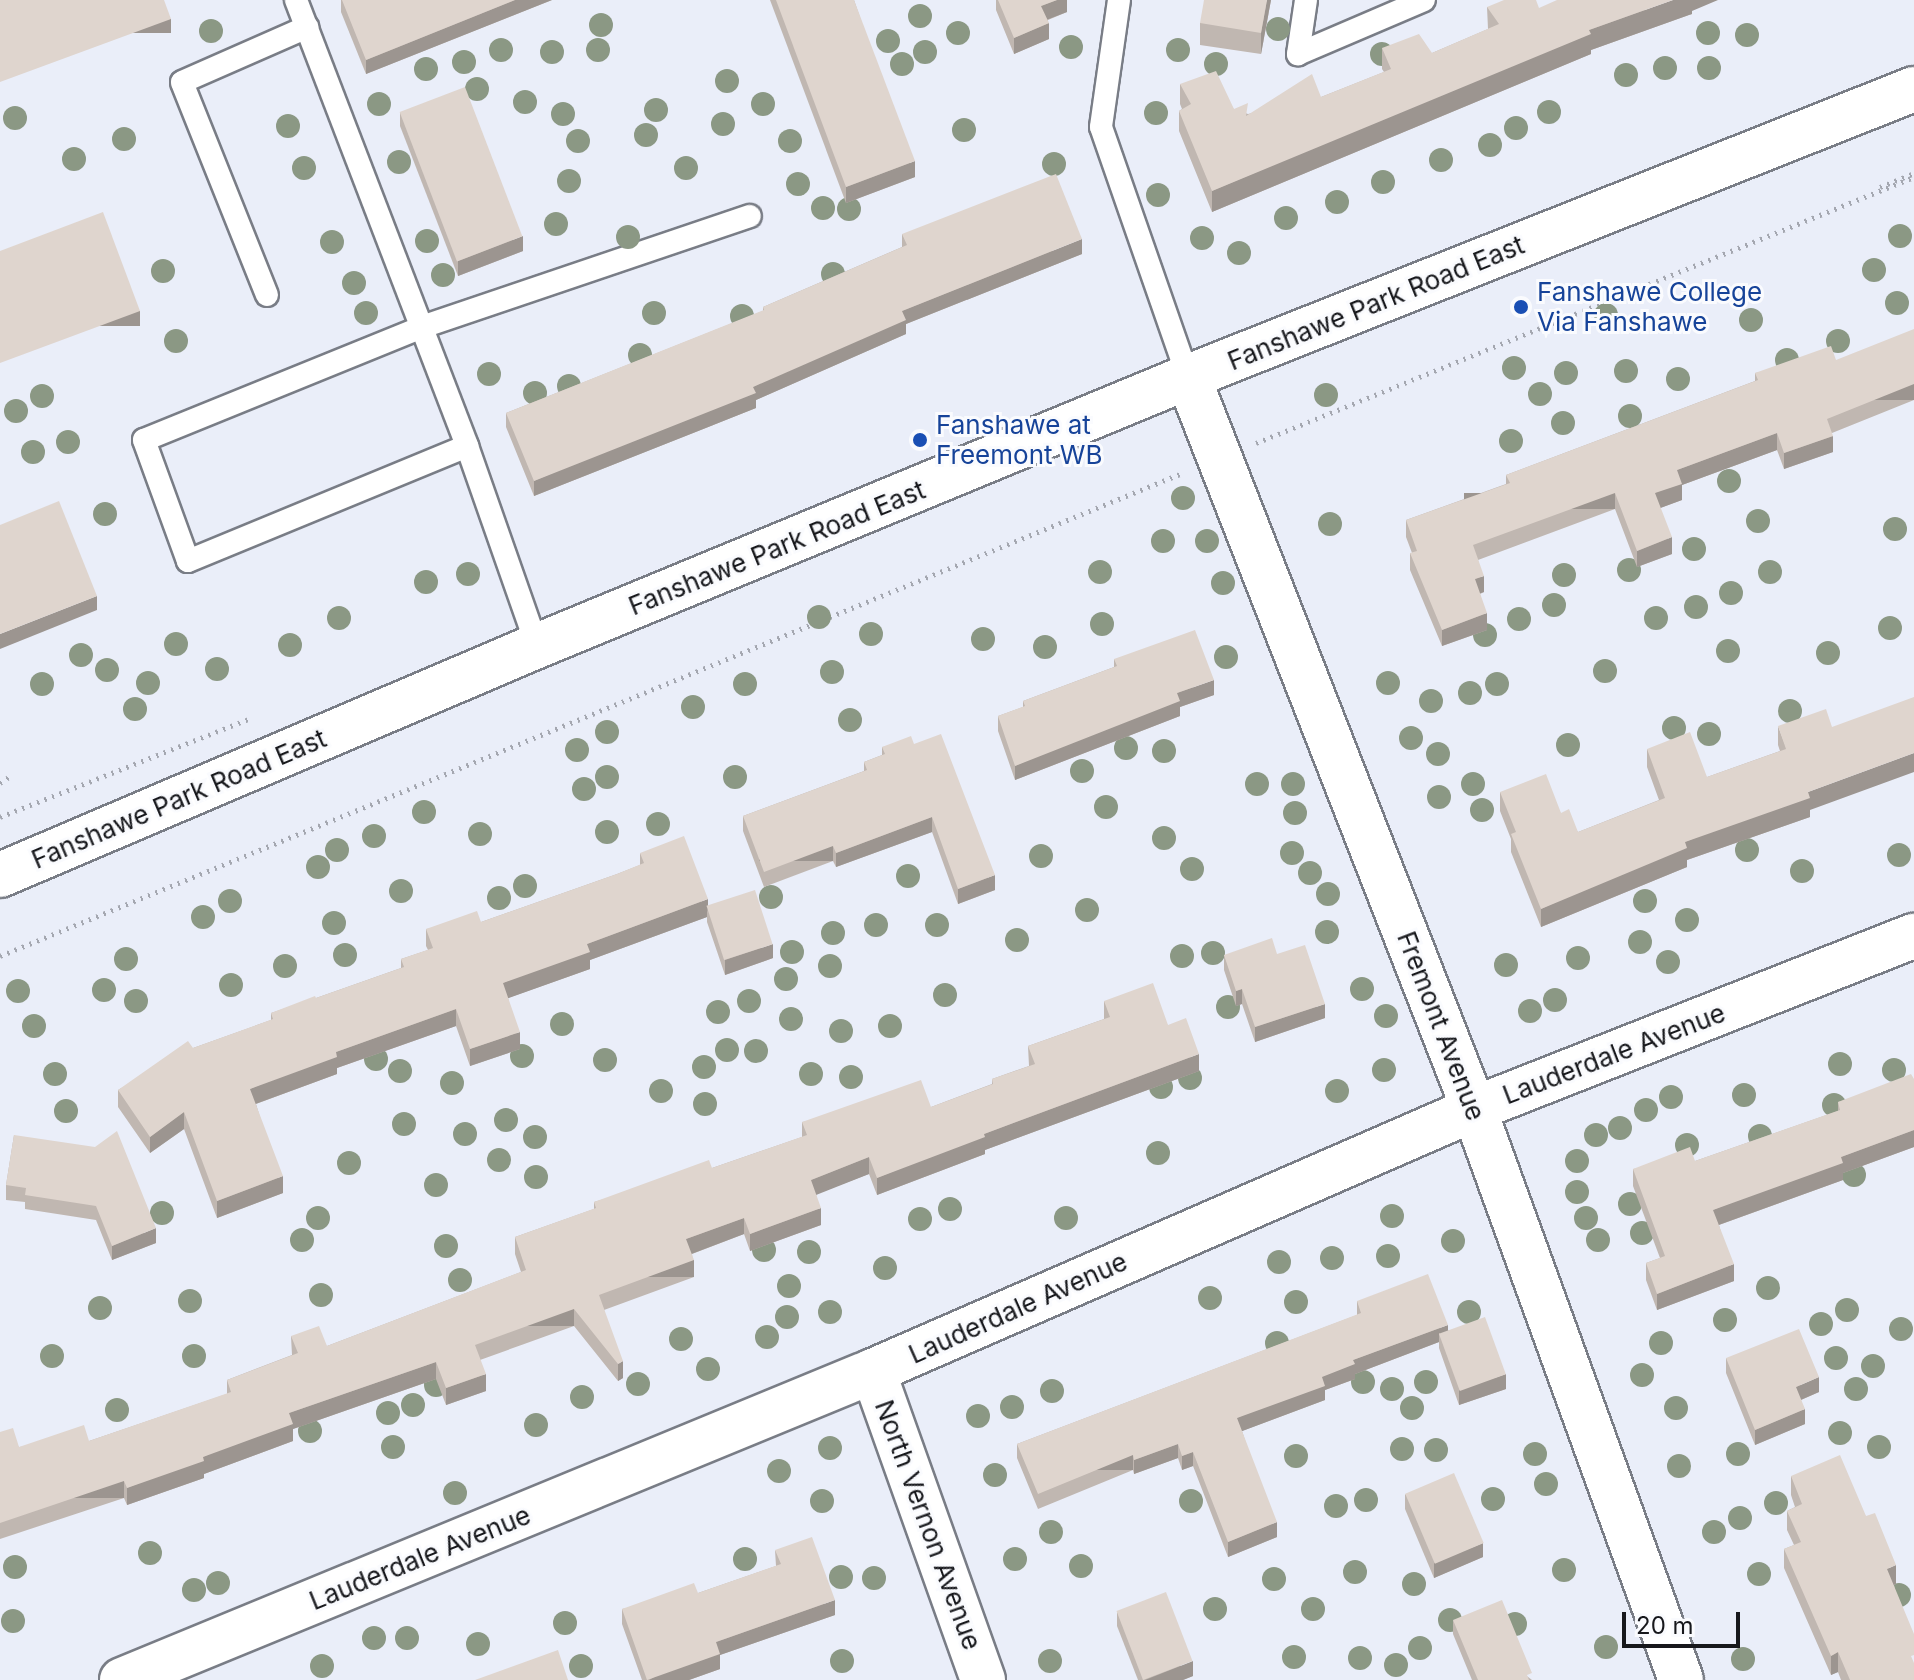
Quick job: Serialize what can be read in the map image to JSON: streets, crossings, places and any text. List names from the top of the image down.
{
  "streets": {
    "street": [
      "Fanshawe Park Road East",
      "Fremont Avenue",
      "Lauderdale Avenue",
      "North Vernon Avenue"
    ]
  },
  "crossings": [
    ["Fanshawe Park Road East", "Fremont Avenue"],
    ["Fremont Avenue", "Lauderdale Avenue"],
    ["Lauderdale Avenue", "North Vernon Avenue"]
  ],
  "places": ["Fanshawe College Via Fanshawe", "Fanshawe at Freemont WB"],
  "scale_bar": "20 m"
}
